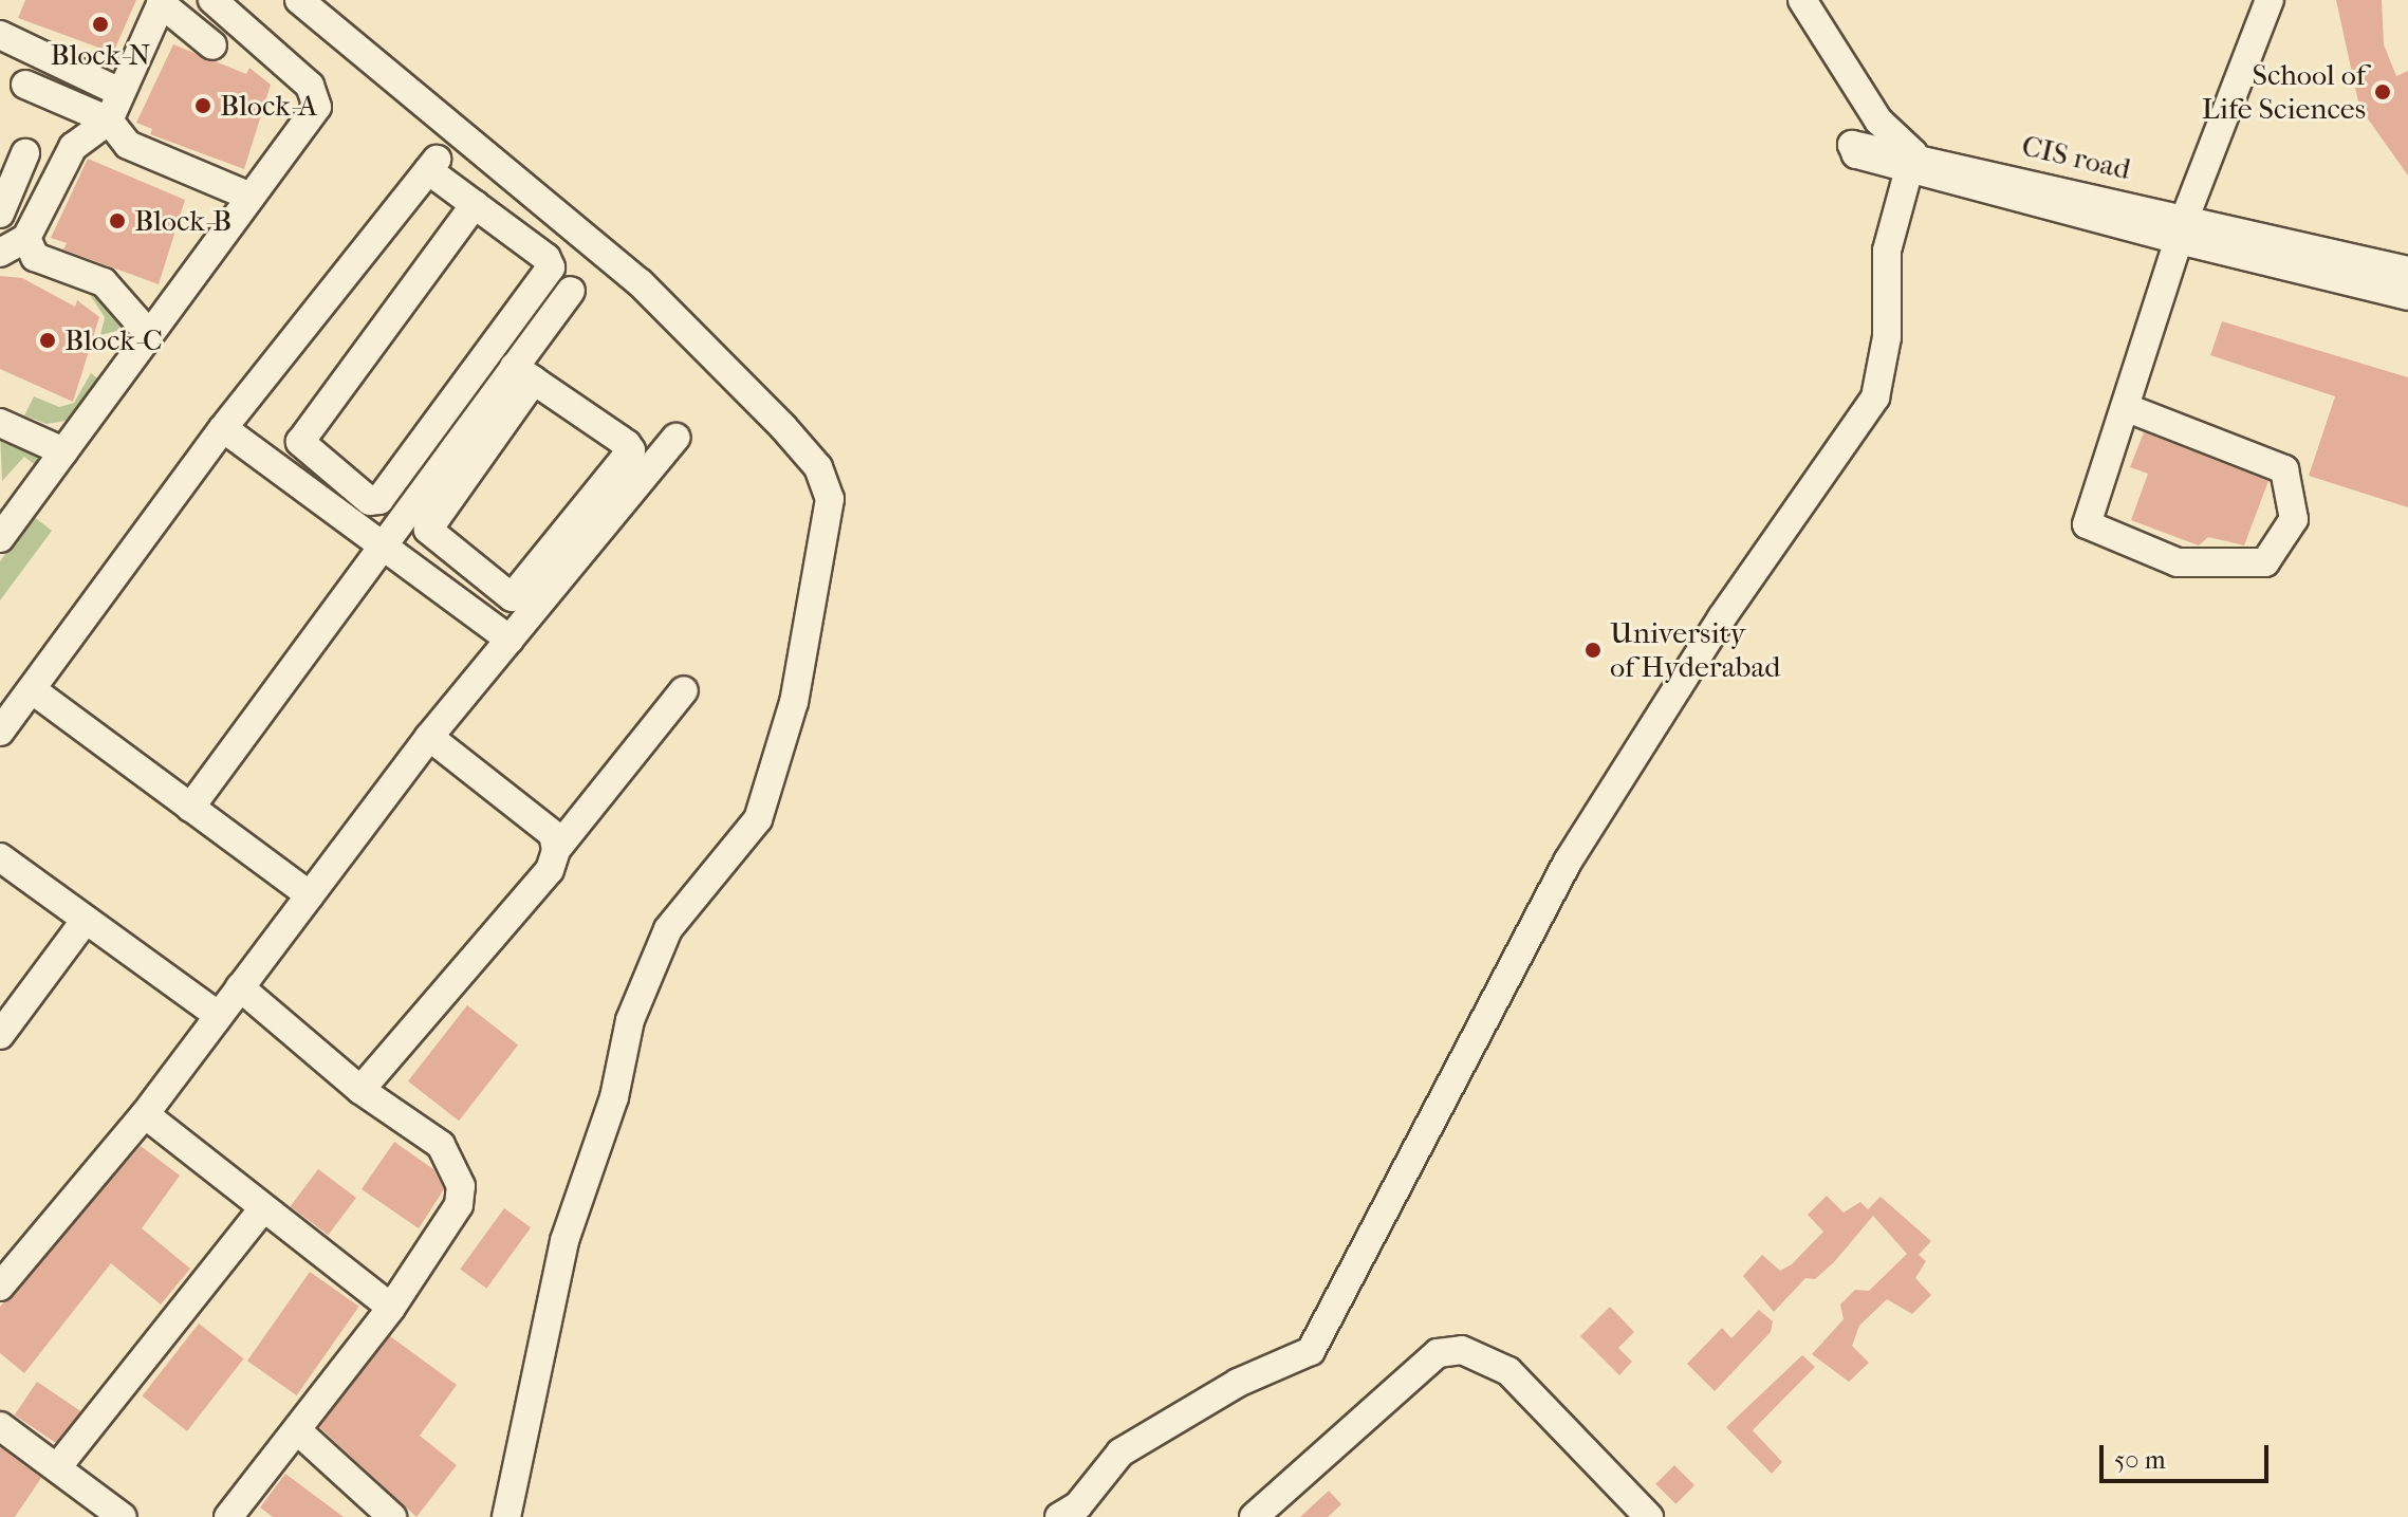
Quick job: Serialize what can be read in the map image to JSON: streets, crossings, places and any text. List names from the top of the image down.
{
  "places": [
    "Block-N",
    "School of Life Sciences",
    "Block-A",
    "Block-B",
    "Block-C",
    "University of Hyderabad"
  ],
  "scale_bar": "50 m"
}
